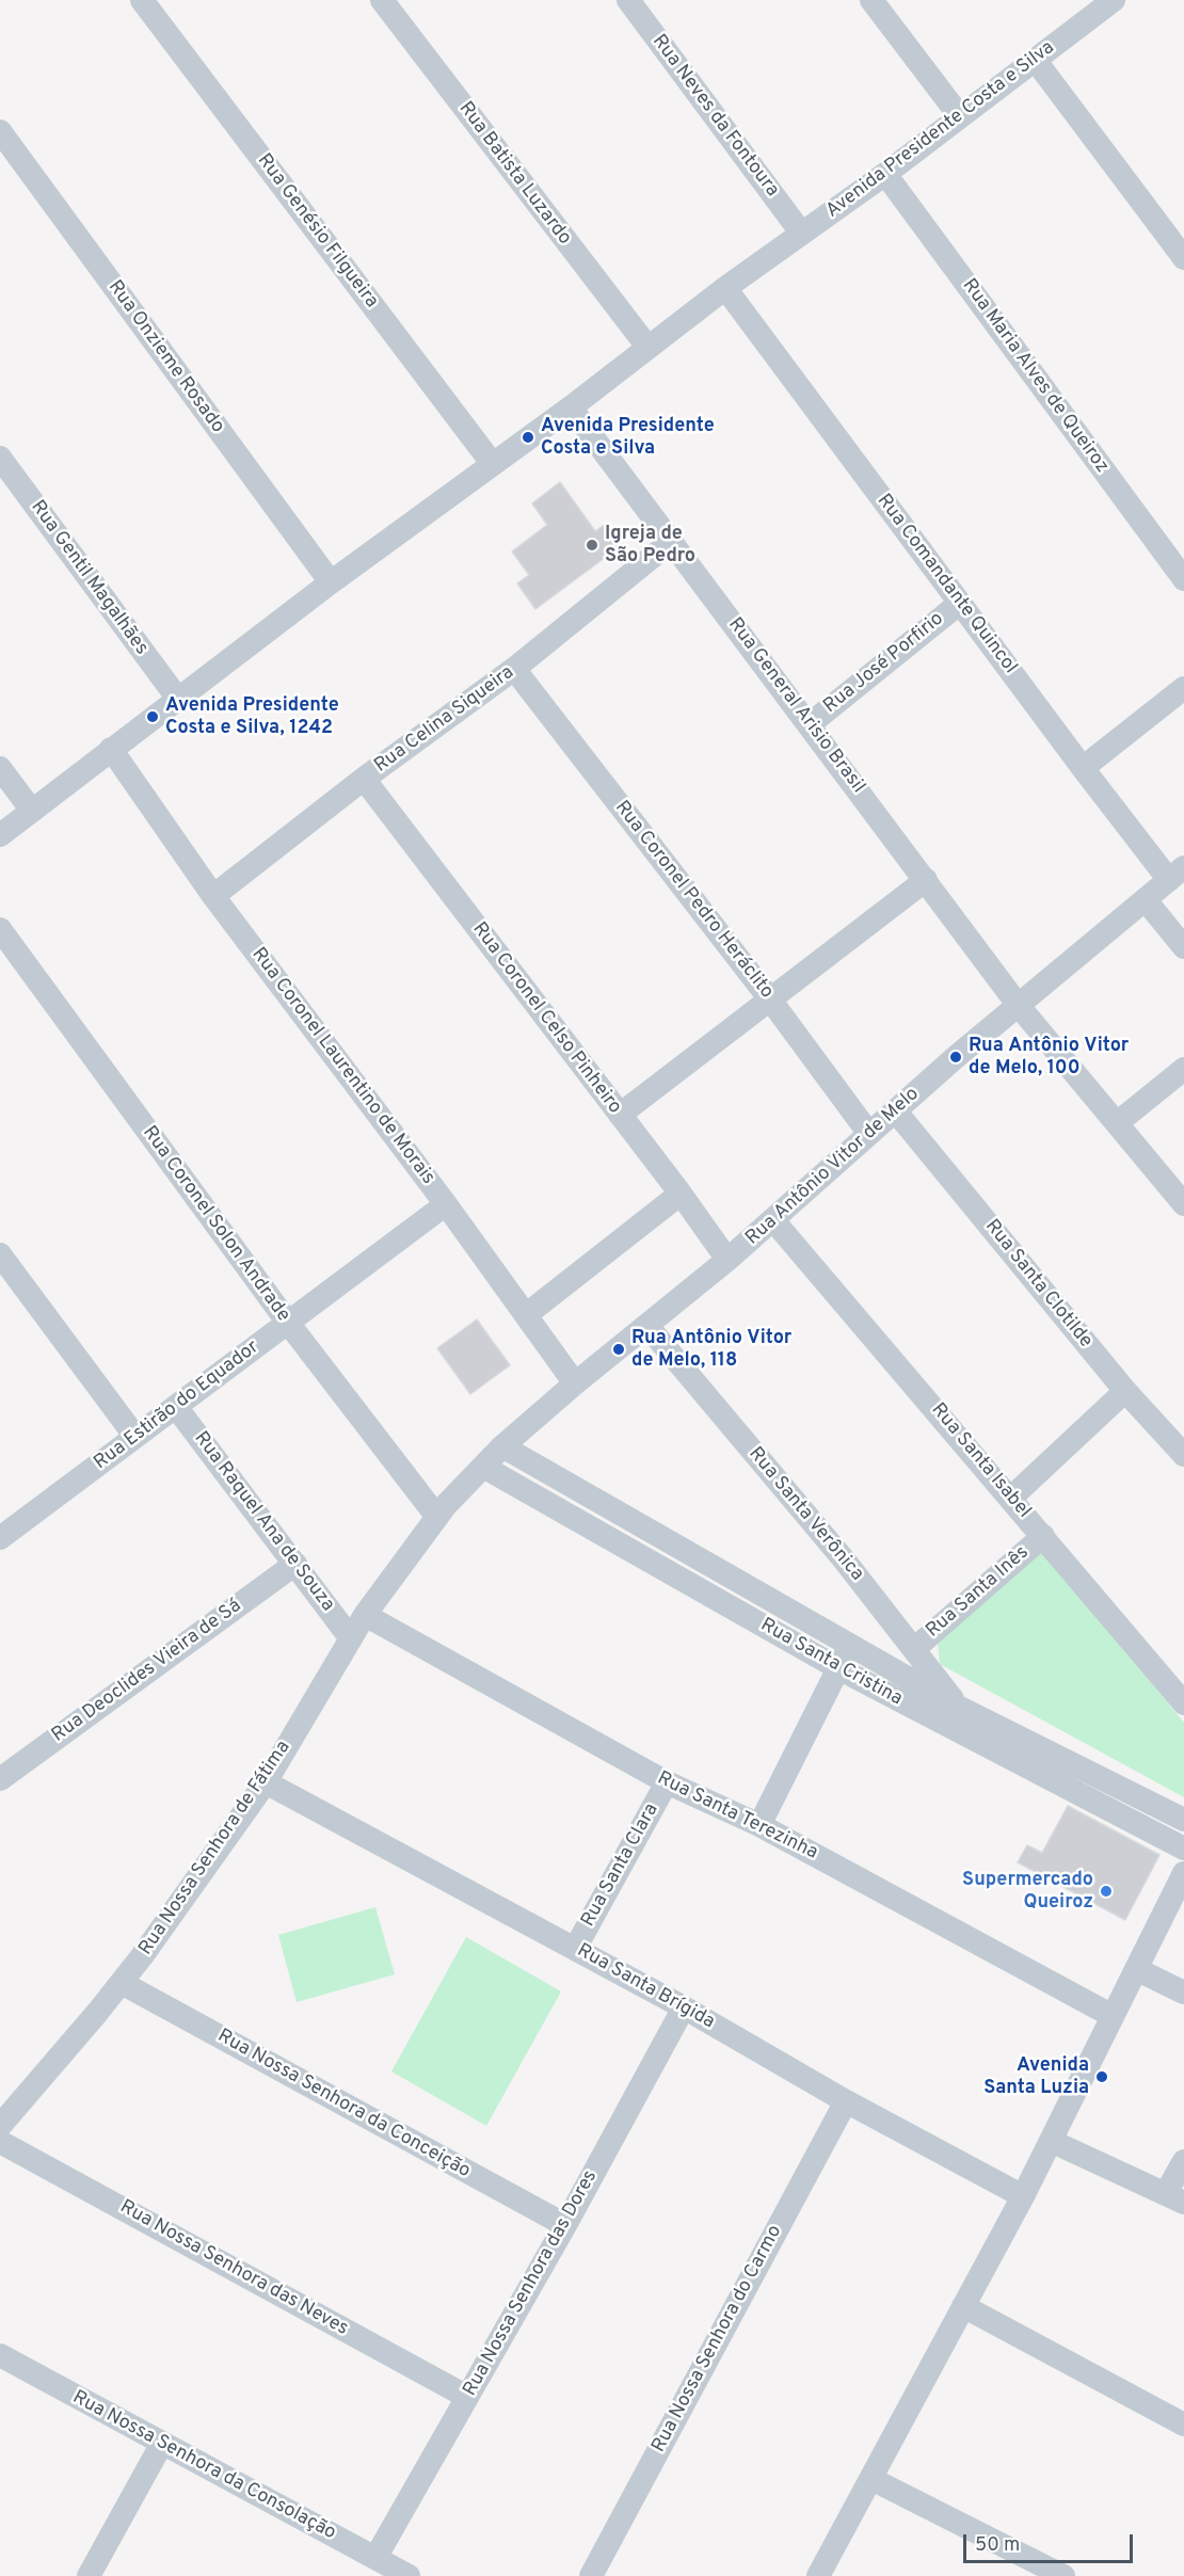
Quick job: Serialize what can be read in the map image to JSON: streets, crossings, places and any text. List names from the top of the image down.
{
  "streets": {
    "street": [
      "Rua Neves da Fontoura",
      "Avenida Presidente Costa e Silva",
      "Rua Batista Luzardo",
      "Rua Genésio Filgueira",
      "Rua Onzieme Rosado",
      "Rua Maria Alves de Queiroz",
      "Rua Gentil Magalhães",
      "Rua Comandante Quincol",
      "Rua José Porfirio",
      "Rua General Arisio Brasil",
      "Rua Celina Siqueira",
      "Rua Coronel Pedro Heráclito",
      "Rua Coronel Celso Pinheiro",
      "Rua Coronel Laurentino de Morais",
      "Rua Antônio Vitor de Melo",
      "Rua Coronel Solon Andrade",
      "Rua Santa Clotilde",
      "Rua Estirão do Equador",
      "Rua Santa Isabel",
      "Rua Santa Verônica",
      "Rua Raquel Ana de Souza",
      "Rua Santa Inês",
      "Rua Santa Cristina",
      "Rua Deoclides Vieira de Sá",
      "Rua Santa Terezinha",
      "Rua Nossa Senhora de Fátima",
      "Rua Santa Clara",
      "Rua Santa Brígida",
      "Rua Nossa Senhora da Conceição",
      "Rua Nossa Senhora das Neves",
      "Rua Nossa Senhora das Dores",
      "Rua Nossa Senhora do Carmo",
      "Rua Nossa Senhora da Consolação"
    ]
  },
  "crossings": [
    ["Rua Neves da Fontoura", "Avenida Presidente Costa e Silva"],
    ["Avenida Presidente Costa e Silva", "Rua Batista Luzardo"],
    ["Avenida Presidente Costa e Silva", "Rua Genésio Filgueira"],
    ["Avenida Presidente Costa e Silva", "Rua Onzieme Rosado"],
    ["Avenida Presidente Costa e Silva", "Rua Maria Alves de Queiroz"],
    ["Avenida Presidente Costa e Silva", "Rua Gentil Magalhães"],
    ["Avenida Presidente Costa e Silva", "Rua Comandante Quincol"],
    ["Avenida Presidente Costa e Silva", "Rua General Arisio Brasil"],
    ["Avenida Presidente Costa e Silva", "Rua Coronel Laurentino de Morais"],
    ["Rua Comandante Quincol", "Rua José Porfirio"],
    ["Rua Comandante Quincol", "Rua Antônio Vitor de Melo"],
    ["Rua José Porfirio", "Rua General Arisio Brasil"],
    ["Rua General Arisio Brasil", "Rua Celina Siqueira"],
    ["Rua General Arisio Brasil", "Rua Antônio Vitor de Melo"],
    ["Rua Celina Siqueira", "Rua Coronel Pedro Heráclito"],
    ["Rua Celina Siqueira", "Rua Coronel Celso Pinheiro"],
    ["Rua Celina Siqueira", "Rua Coronel Laurentino de Morais"],
    ["Rua Coronel Pedro Heráclito", "Rua Antônio Vitor de Melo"],
    ["Rua Coronel Celso Pinheiro", "Rua Antônio Vitor de Melo"],
    ["Rua Coronel Laurentino de Morais", "Rua Antônio Vitor de Melo"],
    ["Rua Coronel Laurentino de Morais", "Rua Estirão do Equador"],
    ["Rua Antônio Vitor de Melo", "Rua Santa Clotilde"],
    ["Rua Antônio Vitor de Melo", "Rua Santa Isabel"],
    ["Rua Antônio Vitor de Melo", "Rua Santa Verônica"],
    ["Rua Antônio Vitor de Melo", "Rua Santa Cristina"],
    ["Rua Antônio Vitor de Melo", "Rua Nossa Senhora de Fátima"],
    ["Rua Coronel Solon Andrade", "Rua Estirão do Equador"],
    ["Rua Coronel Solon Andrade", "Rua Nossa Senhora de Fátima"],
    ["Rua Estirão do Equador", "Rua Raquel Ana de Souza"],
    ["Rua Santa Isabel", "Rua Santa Inês"],
    ["Rua Santa Verônica", "Rua Santa Inês"],
    ["Rua Santa Verônica", "Rua Santa Cristina"],
    ["Rua Raquel Ana de Souza", "Rua Deoclides Vieira de Sá"],
    ["Rua Raquel Ana de Souza", "Rua Nossa Senhora de Fátima"],
    ["Rua Santa Cristina", "Rua Nossa Senhora de Fátima"],
    ["Rua Santa Terezinha", "Rua Nossa Senhora de Fátima"],
    ["Rua Santa Terezinha", "Rua Santa Clara"],
    ["Rua Nossa Senhora de Fátima", "Rua Santa Brígida"],
    ["Rua Nossa Senhora de Fátima", "Rua Nossa Senhora da Conceição"],
    ["Rua Santa Clara", "Rua Santa Brígida"],
    ["Rua Santa Brígida", "Rua Nossa Senhora das Dores"],
    ["Rua Santa Brígida", "Rua Nossa Senhora do Carmo"],
    ["Rua Nossa Senhora da Conceição", "Rua Nossa Senhora das Dores"],
    ["Rua Nossa Senhora das Neves", "Rua Nossa Senhora das Dores"],
    ["Rua Nossa Senhora das Dores", "Rua Nossa Senhora da Consolação"]
  ],
  "places": [
    "Avenida Presidente Costa e Silva",
    "Igreja de São Pedro",
    "Avenida Presidente Costa e Silva, 1242",
    "Rua Antônio Vitor de Melo, 100",
    "Rua Antônio Vitor de Melo, 118",
    "Supermercado Queiroz",
    "Avenida Santa Luzia"
  ],
  "scale_bar": "50 m"
}
